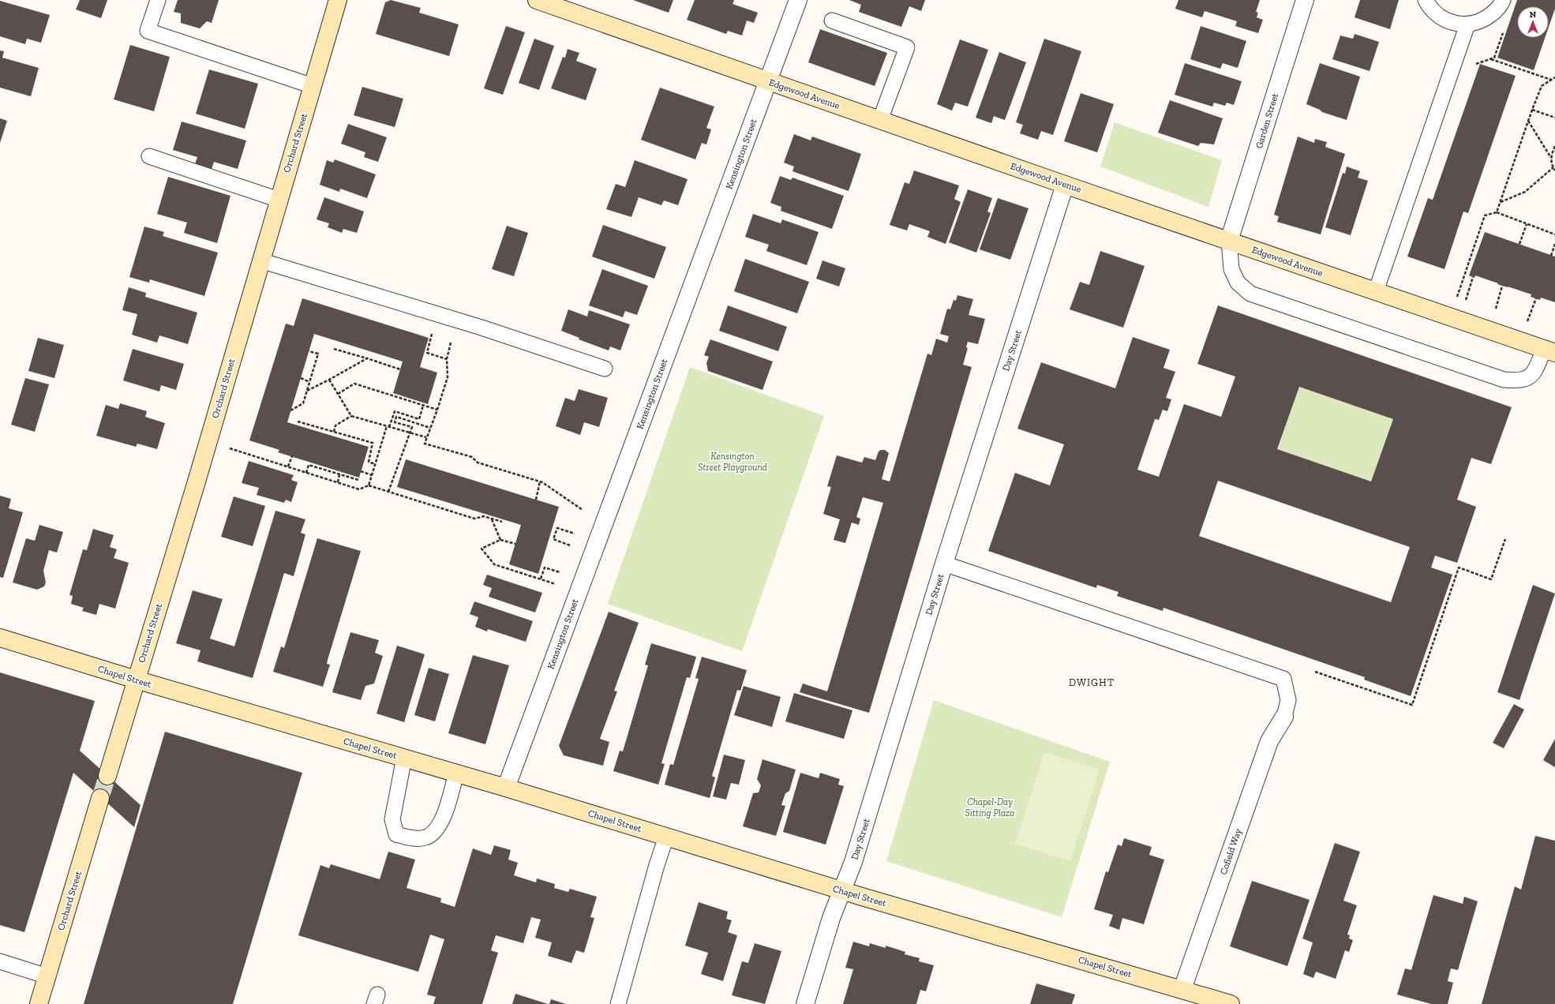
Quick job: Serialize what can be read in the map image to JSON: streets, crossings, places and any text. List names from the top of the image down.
{
  "streets": {
    "main road": ["Edgewood Avenue", "Orchard Street", "Chapel Street"],
    "street": [
      "Garden Street",
      "Kensington Street",
      "Day Street",
      "Cofield Way"
    ]
  },
  "crossings": [
    ["Edgewood Avenue", "Garden Street"],
    ["Edgewood Avenue", "Kensington Street"],
    ["Edgewood Avenue", "Day Street"],
    ["Orchard Street", "Chapel Street"],
    ["Kensington Street", "Chapel Street"],
    ["Day Street", "Chapel Street"],
    ["Chapel Street", "Cofield Way"]
  ],
  "districts": ["DWIGHT"],
  "parks": ["Kensington Street Playground", "Chapel-Day Sitting Plaza"],
  "north": "top"
}
